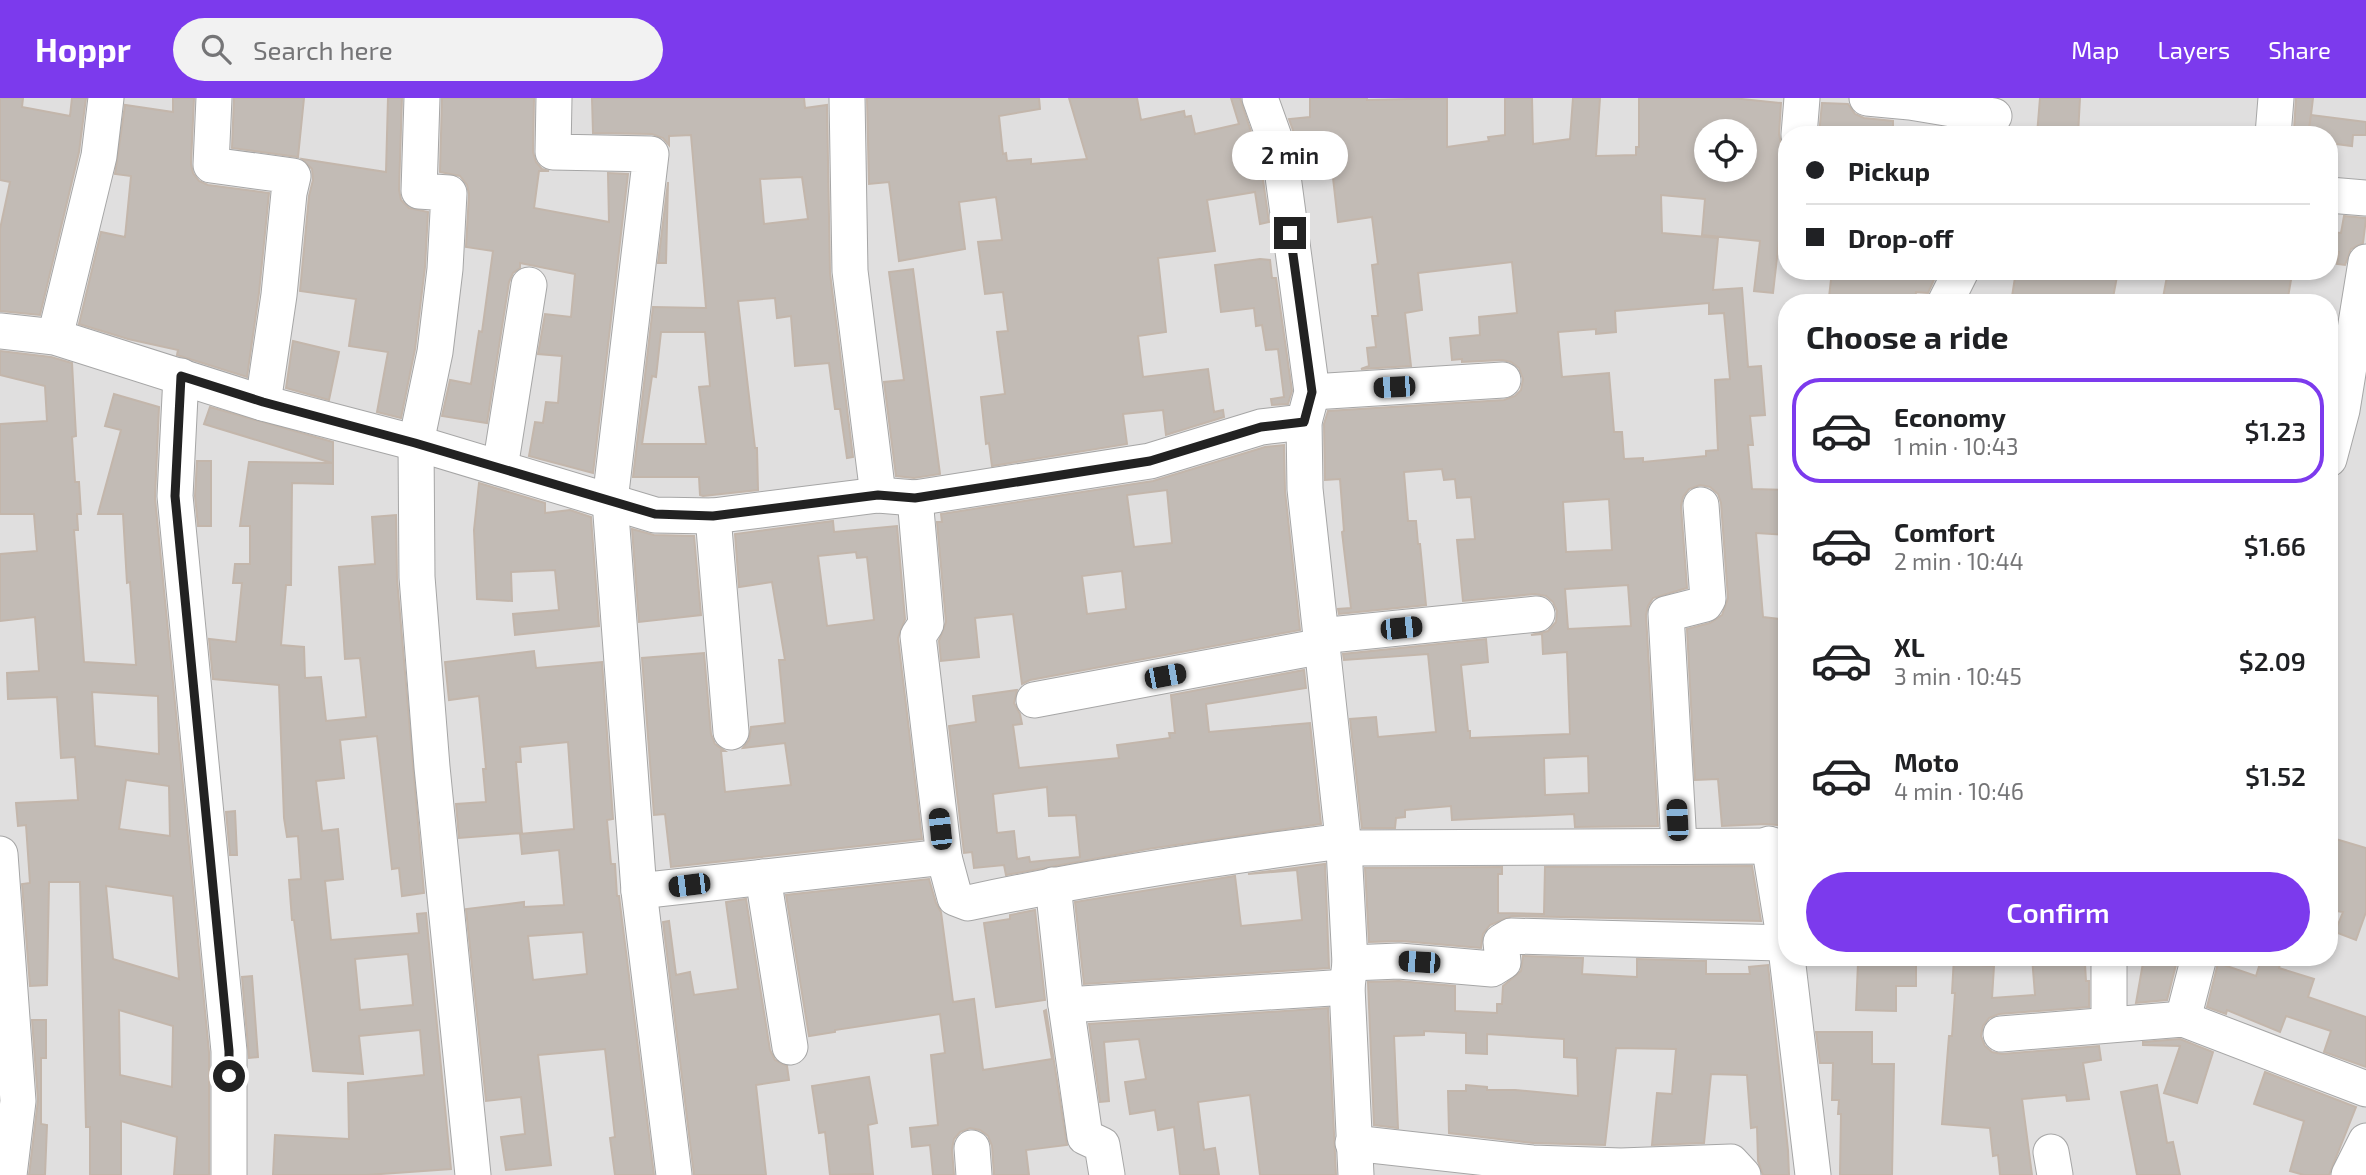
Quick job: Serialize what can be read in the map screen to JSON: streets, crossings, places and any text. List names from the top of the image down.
{
  "page": {
    "header": "Hoppr",
    "search": "Search here",
    "nav": ["Map", "Layers", "Share"],
    "banner": ["Pickup", "Drop-off"],
    "bubble": "2 min",
    "heading": "Choose a ride",
    "list": [
      {
        "name": "Economy",
        "note": "1 min · 10:43",
        "value": "$1.23"
      },
      {
        "name": "Comfort",
        "note": "2 min · 10:44",
        "value": "$1.66"
      },
      {
        "name": "XL",
        "note": "3 min · 10:45",
        "value": "$2.09"
      },
      {
        "name": "Moto",
        "note": "4 min · 10:46",
        "value": "$1.52"
      }
    ],
    "buttons": "Confirm"
  }
}
